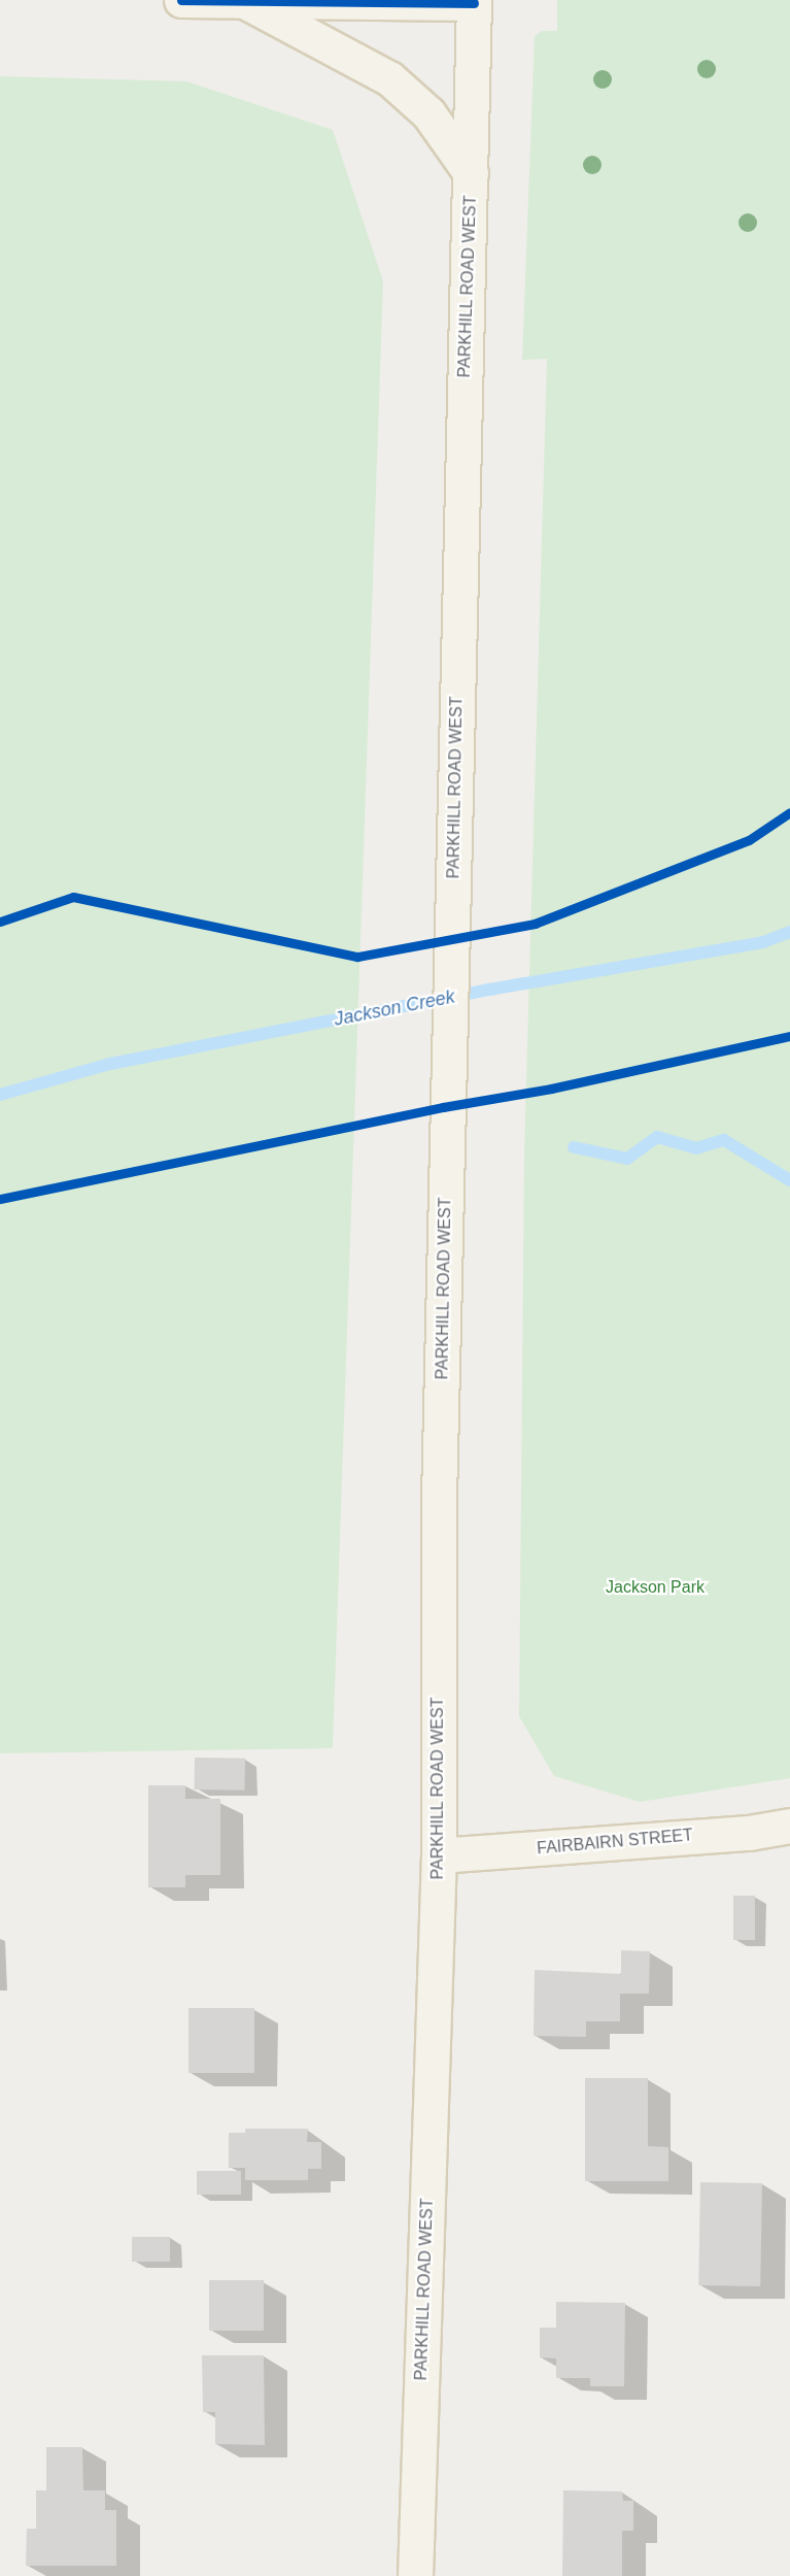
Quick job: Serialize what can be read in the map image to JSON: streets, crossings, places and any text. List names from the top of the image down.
{
  "streets": {
    "main road": ["PARKHILL ROAD WEST", "FAIRBAIRN STREET"]
  },
  "crossings": [
    ["PARKHILL ROAD WEST", "FAIRBAIRN STREET"]
  ],
  "water": ["Jackson Creek"],
  "parks": ["Jackson Park"]
}
